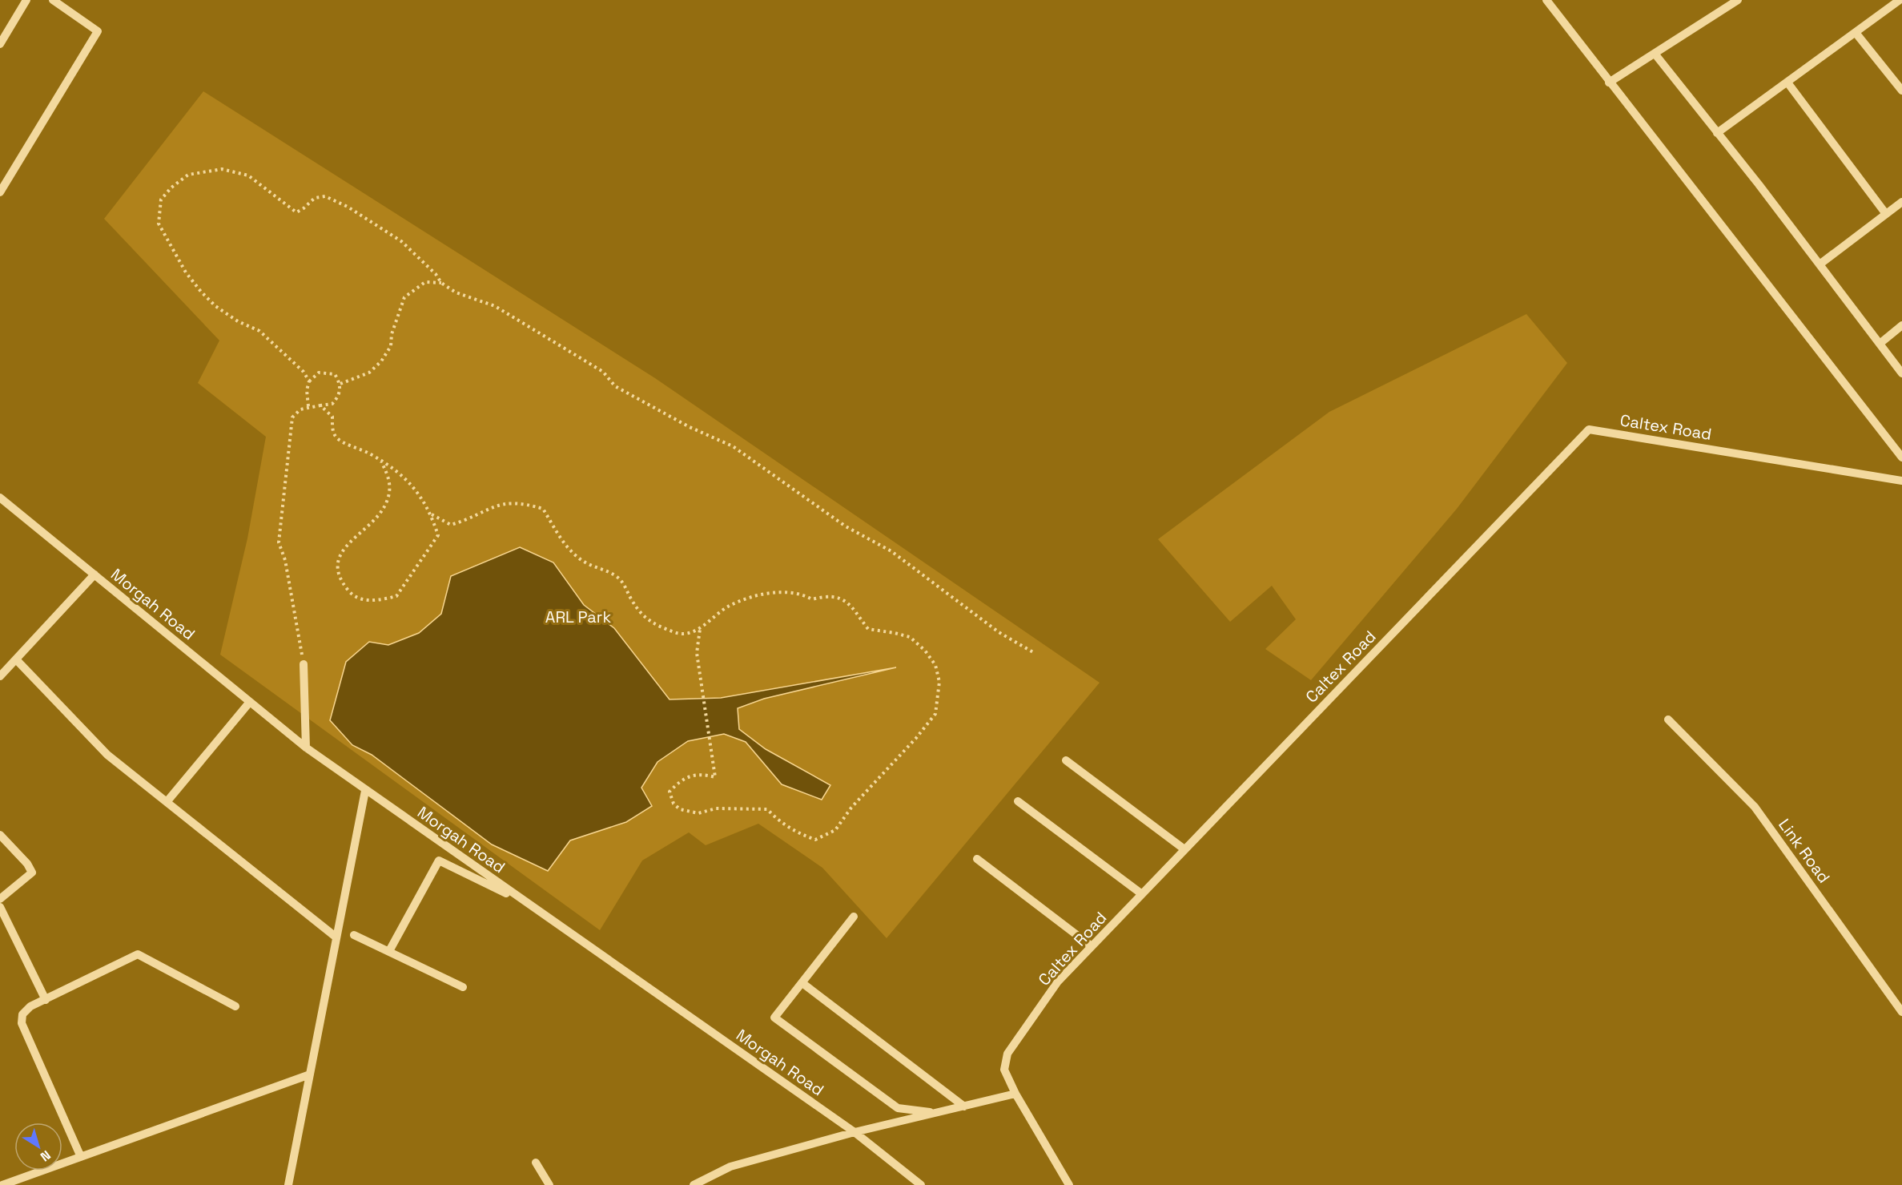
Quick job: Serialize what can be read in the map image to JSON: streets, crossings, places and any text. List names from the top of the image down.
{
  "streets": {
    "street": ["Caltex Road", "Morgah Road", "Link Road"]
  },
  "parks": ["ARL Park"],
  "north": "bottom right"
}
